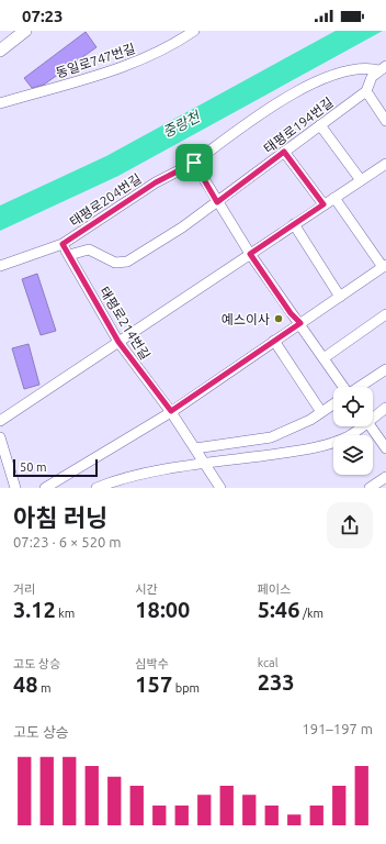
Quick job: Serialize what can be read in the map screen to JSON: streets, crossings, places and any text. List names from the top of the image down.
{
  "streets": {
    "street": [
      "동일로747번길",
      "태평로194번길",
      "태평로204번길",
      "태평로214번길"
    ]
  },
  "crossings": [
    ["태평로204번길", "태평로214번길"]
  ],
  "water": ["중랑천"],
  "places": ["예스이사"],
  "scale_bar": "50 m",
  "page": {
    "status": "07:23",
    "scale": "50 m",
    "heading": ["아침 러닝", "07:23 · 6 × 520 m"],
    "stats": [
      ["거리", "3.12 km"],
      ["시간", "18:00"],
      ["페이스", "5:46 /km"],
      ["고도 상승", "48 m"],
      ["심박수", "157 bpm"],
      ["kcal", "233"]
    ],
    "chart": ["고도 상승", "191–197 m"]
  }
}
